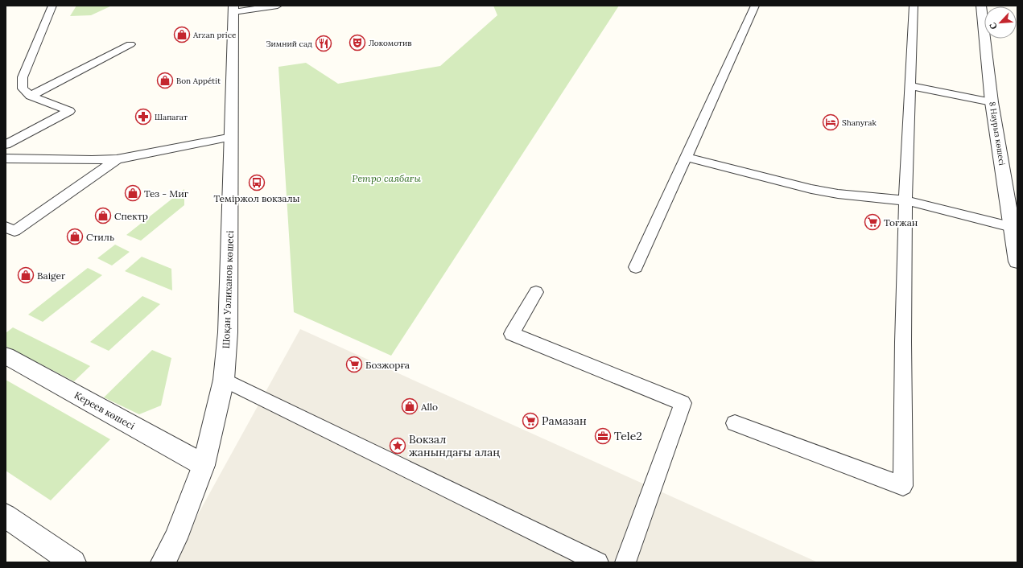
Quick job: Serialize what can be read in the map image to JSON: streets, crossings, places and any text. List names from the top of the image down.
{
  "streets": {
    "street": ["8 Наурыз көшесі", "Шоқан Уәлиханов көшесі", "Кереев көшесі"]
  },
  "crossings": [
    ["Шоқан Уәлиханов көшесі", "Кереев көшесі"]
  ],
  "parks": ["Ретро саябағы"],
  "places": {
    "shop": [
      "Arzan price",
      "Bon Appétit",
      "Тез - Миг",
      "Спектр",
      "Стиль",
      "Baiger",
      "Allo"
    ],
    "theatre": ["Локомотив"],
    "restaurant": ["Зимний сад"],
    "pharmacy": ["Шапагат"],
    "hotel": ["Shanyrak"],
    "bus stop": ["Теміржол вокзалы"],
    "supermarket": ["Тоғжан", "Бозжорға", "Рамазан"],
    "office": ["Tele2"],
    "place": ["Вокзал жанындағы алаң"]
  },
  "north": "bottom left"
}
